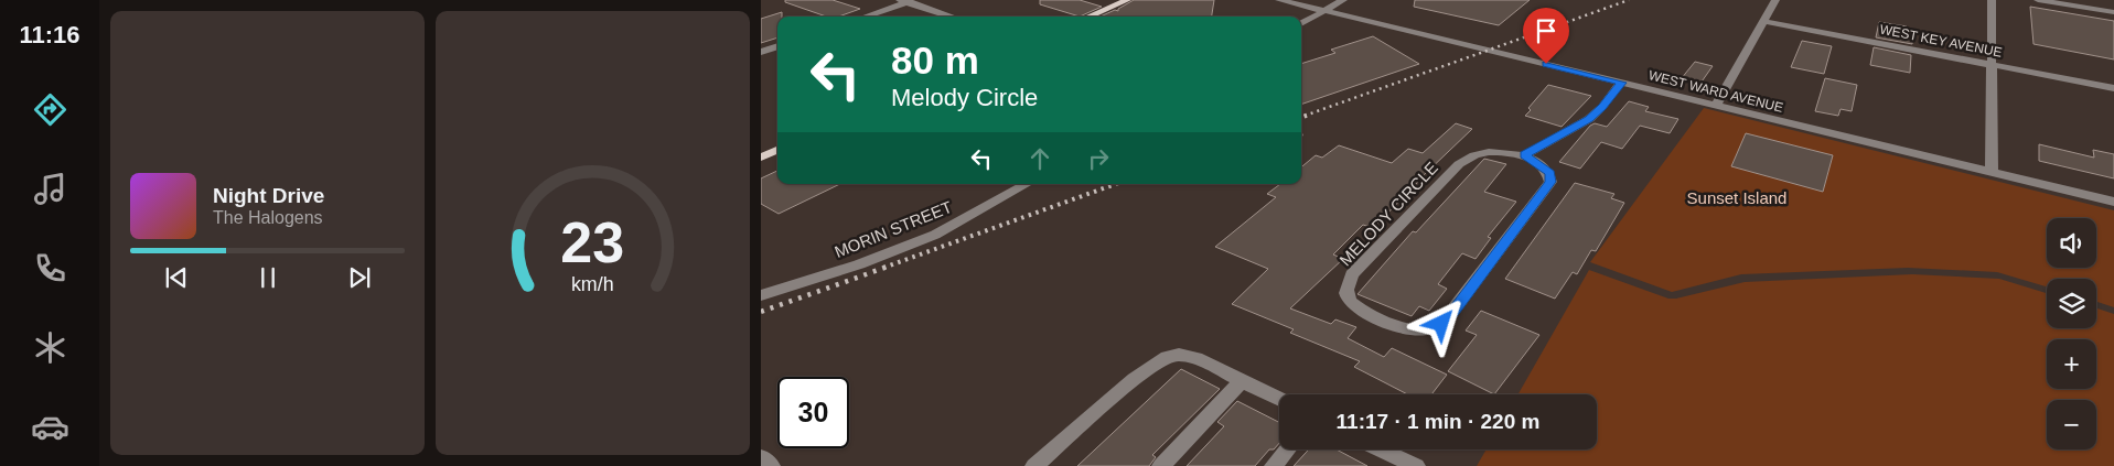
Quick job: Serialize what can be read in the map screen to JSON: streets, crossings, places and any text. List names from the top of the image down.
{
  "streets": {
    "street": [
      "WEST KEY AVENUE",
      "WEST WARD AVENUE",
      "MELODY CIRCLE",
      "MORIN STREET"
    ]
  },
  "parks": ["Sunset Island"],
  "page": {
    "tabs": "11:16",
    "turn": ["80 m", "Melody Circle"],
    "song": ["Night Drive", "The Halogens"],
    "map_buttons": ["+", "−"],
    "limit": "30",
    "trip": "11:17 · 1 min · 220 m",
    "gauge": ["23", "km/h"]
  }
}
